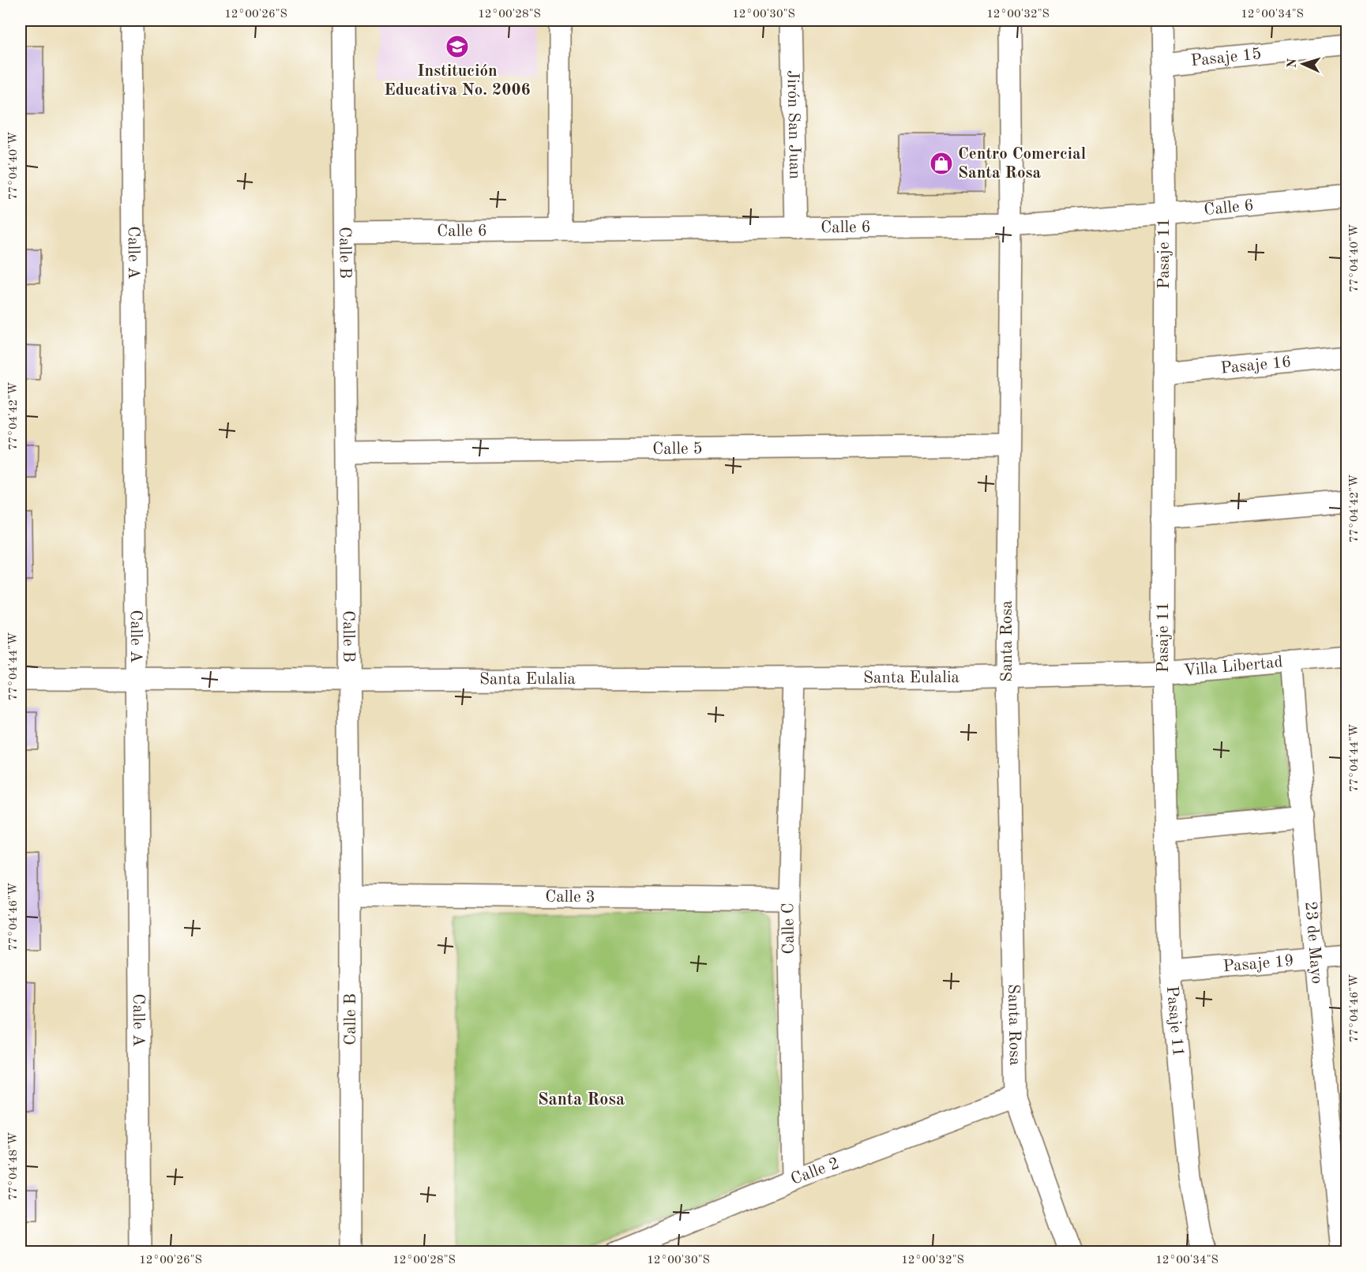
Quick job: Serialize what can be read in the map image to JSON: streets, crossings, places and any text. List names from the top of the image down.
{
  "streets": {
    "street": [
      "Pasaje 15",
      "Jirón San Juan",
      "Calle 6",
      "Calle A",
      "Calle B",
      "Pasaje 11",
      "Pasaje 16",
      "Calle 5",
      "Santa Rosa",
      "Villa Libertad",
      "Santa Eulalia",
      "Calle 3",
      "Calle C",
      "23 de Mayo",
      "Pasaje 19",
      "Calle 2"
    ]
  },
  "crossings": [
    ["Pasaje 15", "Pasaje 11"],
    ["Jirón San Juan", "Calle 6"],
    ["Calle 6", "Calle B"],
    ["Calle 6", "Pasaje 11"],
    ["Calle 6", "Santa Rosa"],
    ["Calle A", "Santa Eulalia"],
    ["Calle B", "Calle 5"],
    ["Calle B", "Santa Eulalia"],
    ["Calle B", "Calle 3"],
    ["Pasaje 11", "Pasaje 16"],
    ["Pasaje 11", "Villa Libertad"],
    ["Pasaje 11", "Pasaje 19"],
    ["Calle 5", "Santa Rosa"],
    ["Santa Rosa", "Villa Libertad"],
    ["Santa Rosa", "Santa Eulalia"],
    ["Santa Rosa", "Calle 2"],
    ["Villa Libertad", "Santa Eulalia"],
    ["Villa Libertad", "23 de Mayo"],
    ["Santa Eulalia", "Calle C"],
    ["Calle 3", "Calle C"],
    ["Calle C", "Calle 2"],
    ["23 de Mayo", "Pasaje 19"]
  ],
  "districts": ["Santa Rosa"],
  "places": {
    "school or university": ["Institución Educativa No. 2006"],
    "shop": ["Centro Comercial Santa Rosa"]
  },
  "north": "left",
  "coordinates": [
    "12°00'26\"S",
    "12°00'28\"S",
    "12°00'30\"S",
    "12°00'32\"S",
    "12°00'34\"S",
    "77°04'40\"W",
    "77°04'42\"W",
    "77°04'44\"W",
    "77°04'46\"W",
    "77°04'48\"W"
  ]
}
